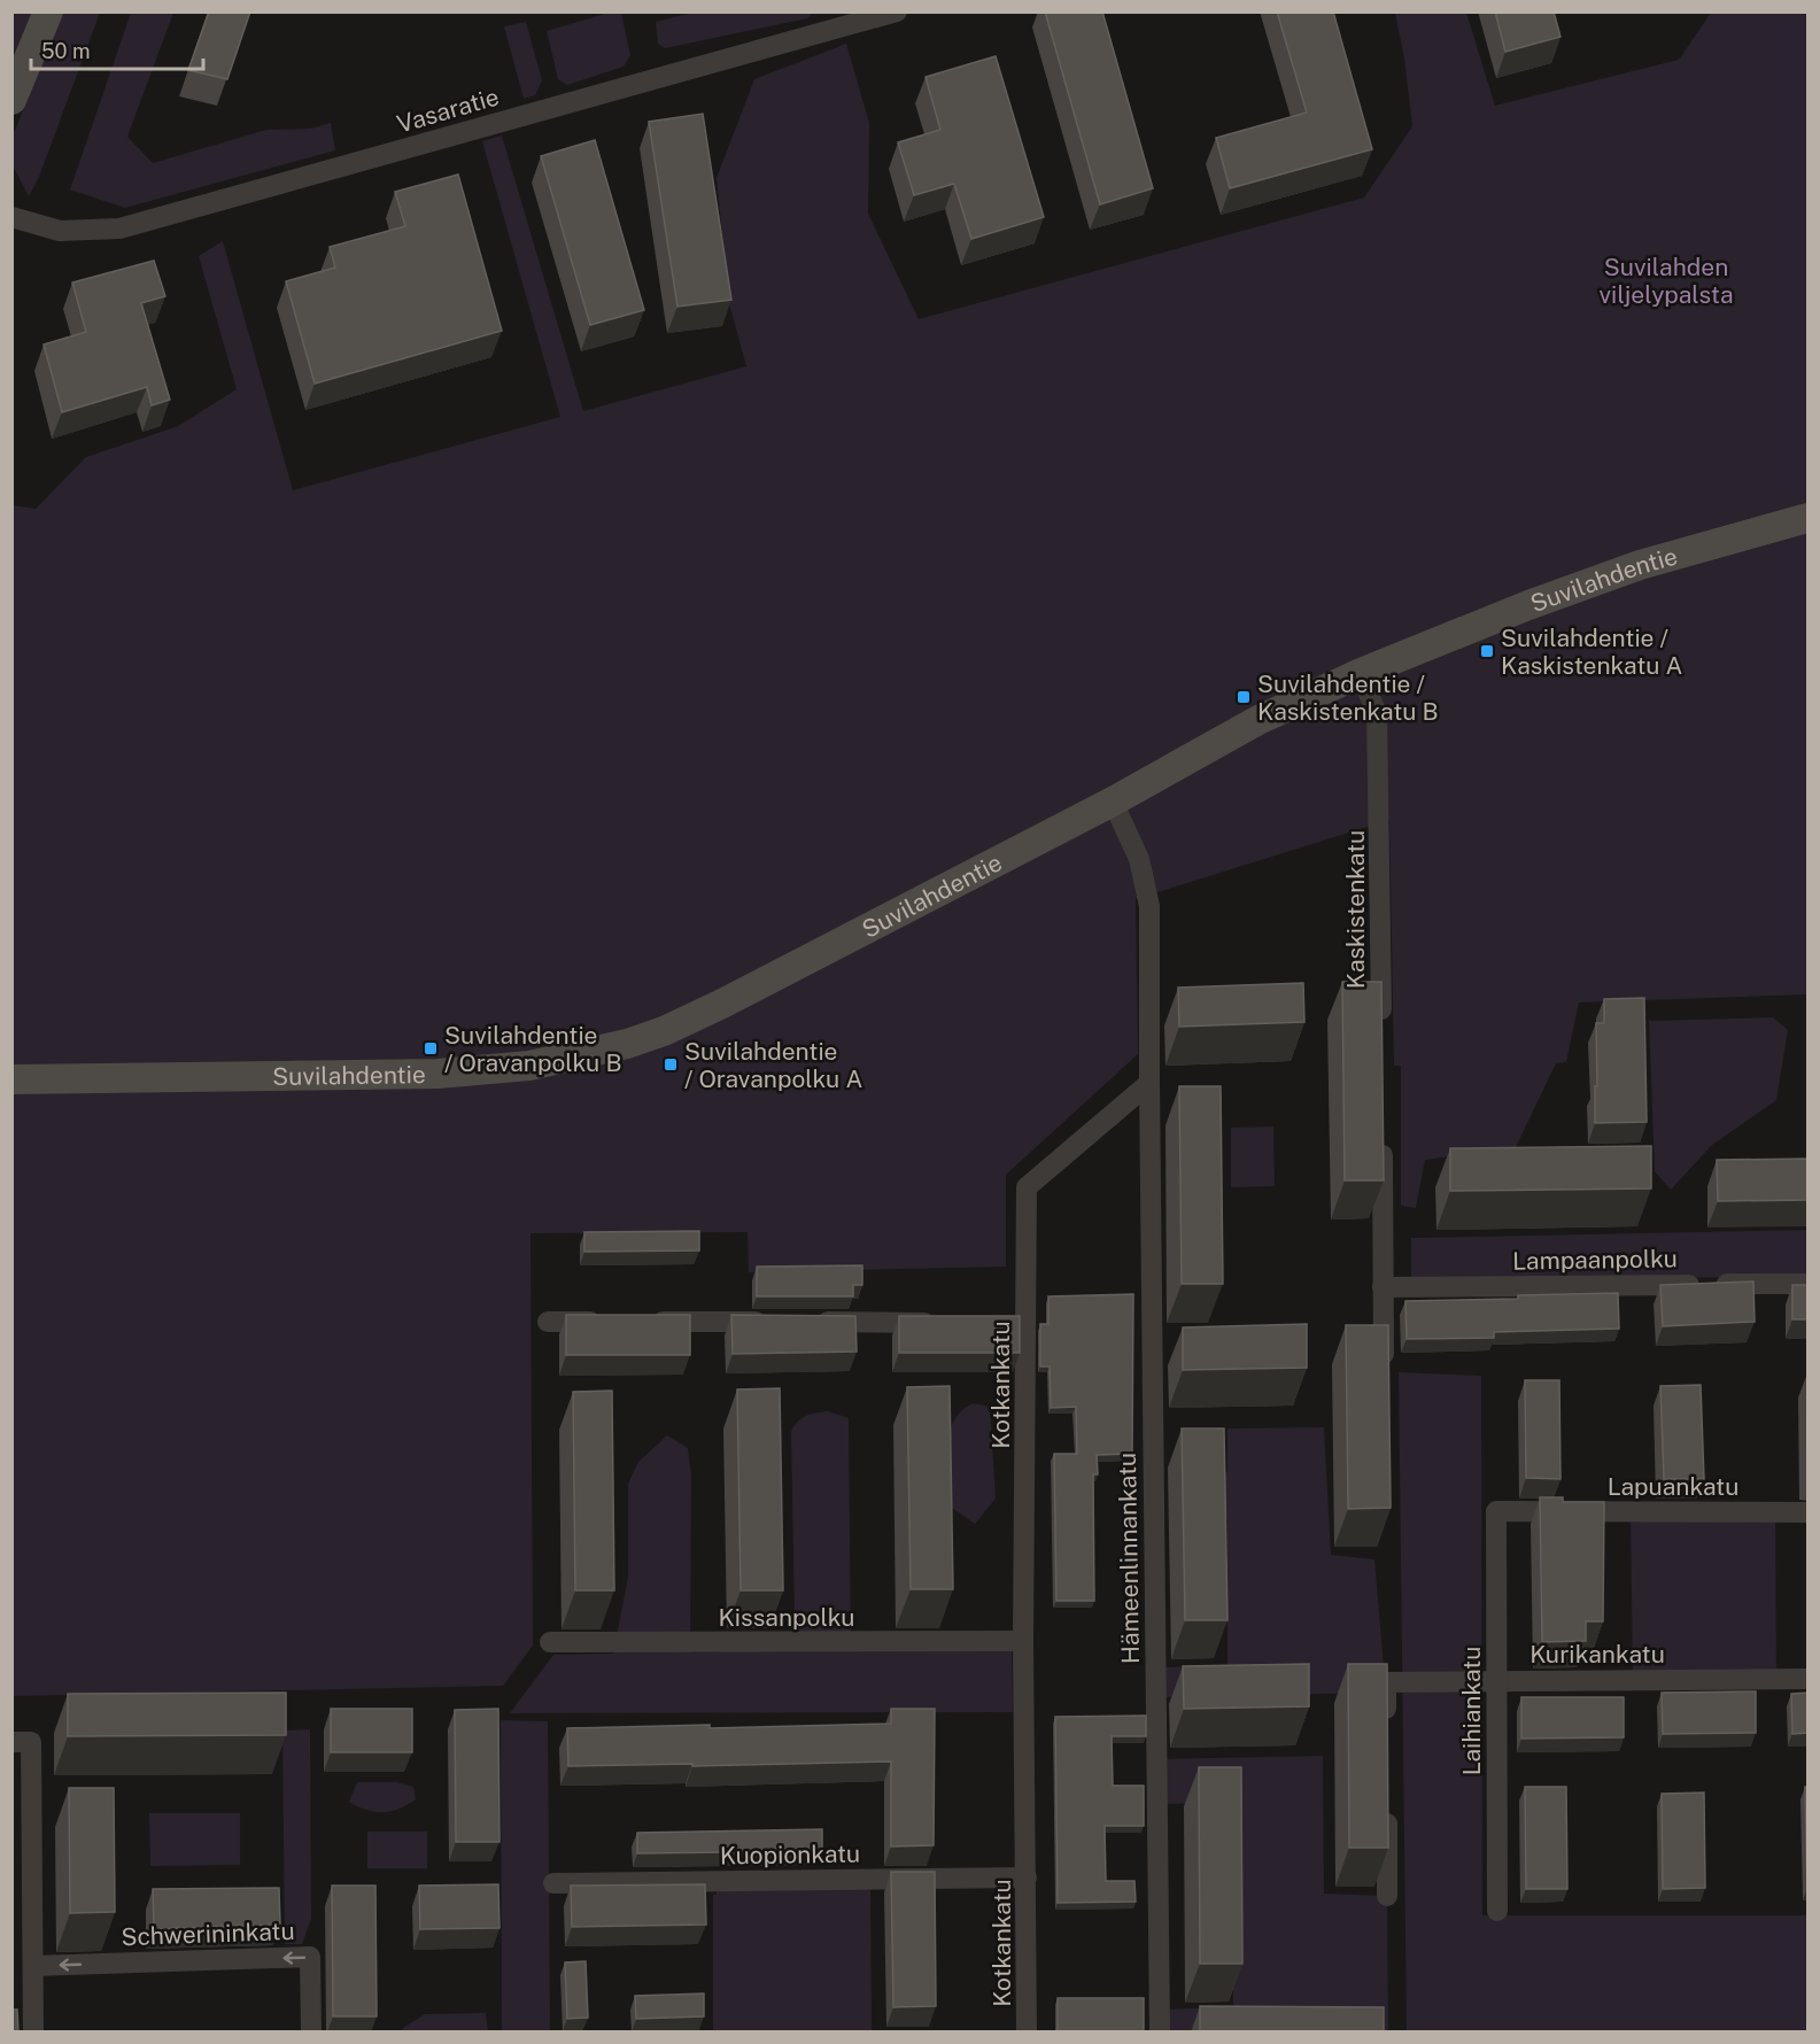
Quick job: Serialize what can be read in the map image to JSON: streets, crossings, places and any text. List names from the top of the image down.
{
  "streets": {
    "street": [
      "Vasaratie",
      "Suvilahdentie",
      "Kaskistenkatu",
      "Lampaanpolku",
      "Kotkankatu",
      "Lapuankatu",
      "Hämeenlinnankatu",
      "Kissanpolku",
      "Kurikankatu",
      "Laihiankatu",
      "Kuopionkatu",
      "Schwerininkatu"
    ]
  },
  "crossings": [
    ["Suvilahdentie", "Kaskistenkatu"],
    ["Kotkankatu", "Hämeenlinnankatu"],
    ["Kotkankatu", "Kissanpolku"],
    ["Kotkankatu", "Kuopionkatu"],
    ["Lapuankatu", "Laihiankatu"],
    ["Kurikankatu", "Laihiankatu"]
  ],
  "one_way": ["Schwerininkatu"],
  "parks": ["Suvilahden viljelypalsta"],
  "places": {
    "transit": [
      "Suvilahdentie / Kaskistenkatu A",
      "Suvilahdentie / Kaskistenkatu B",
      "Suvilahdentie / Oravanpolku B",
      "Suvilahdentie / Oravanpolku A"
    ]
  },
  "scale_bar": "50 m"
}
